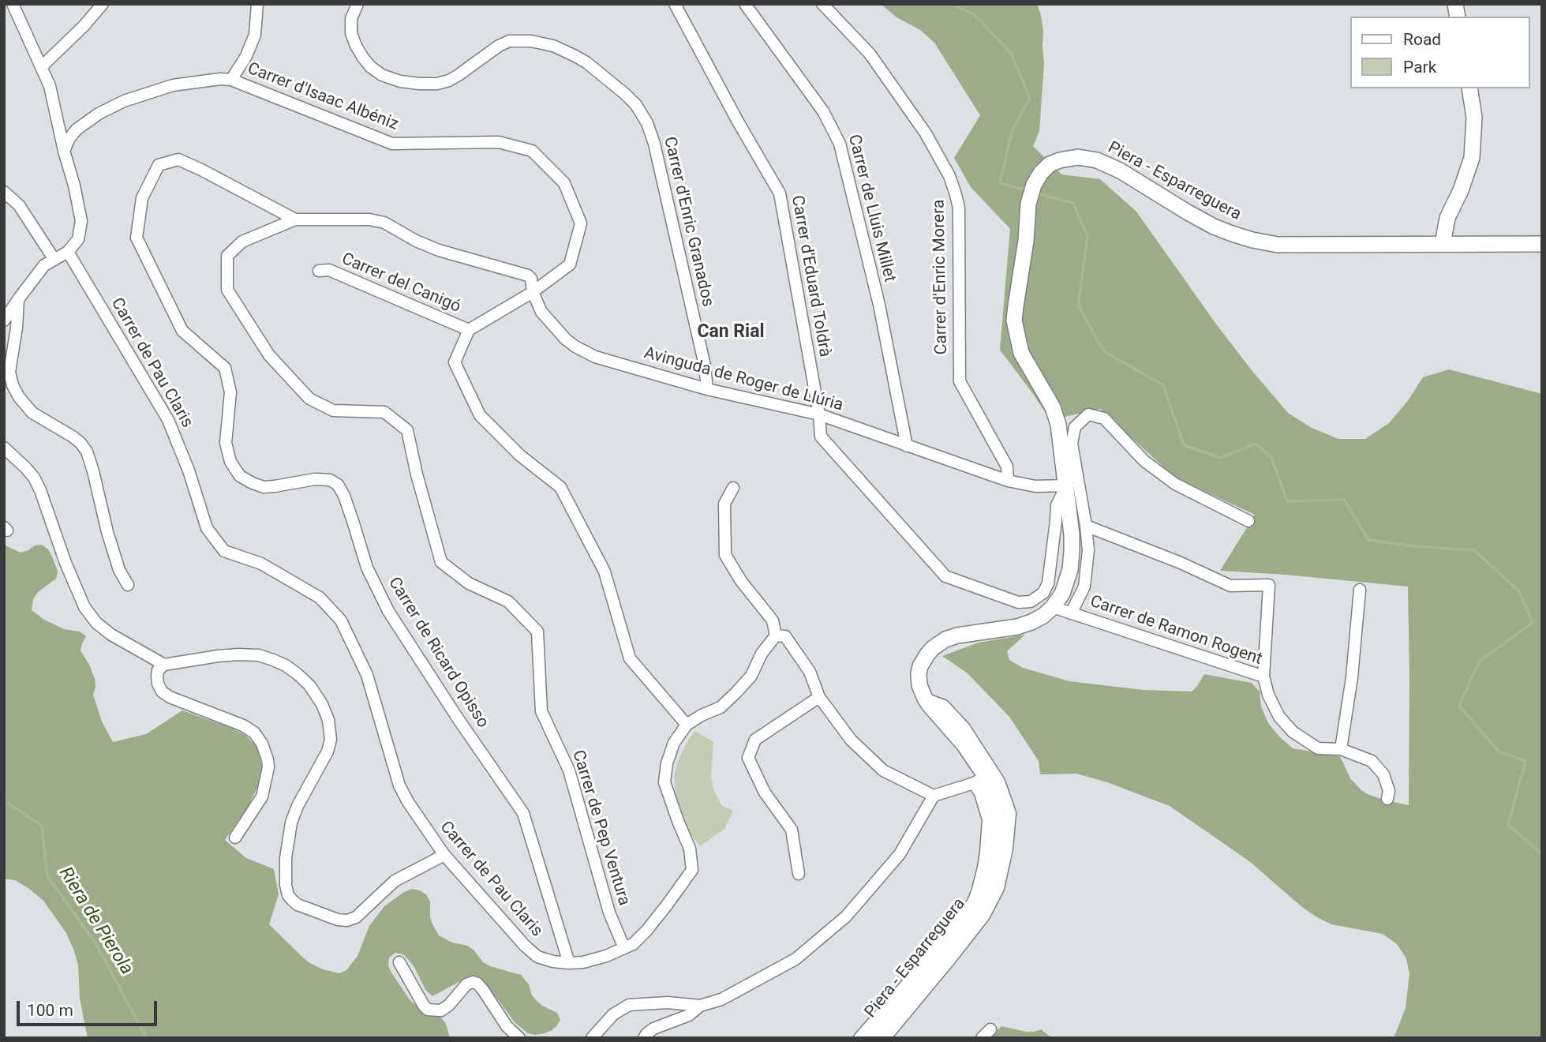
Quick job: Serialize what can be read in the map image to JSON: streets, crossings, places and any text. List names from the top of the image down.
{
  "streets": {
    "main road": ["Piera - Esparreguera"],
    "street": [
      "Carrer d'Isaac Albéniz",
      "Carrer de Lluis Millet",
      "Carrer d'Enric Granados",
      "Carrer d'Eduard Toldrà",
      "Carrer d'Enric Morera",
      "Carrer del Canigó",
      "Carrer de Pau Claris",
      "Avinguda de Roger de Llúria",
      "Carrer de Ramon Rogent",
      "Carrer de Ricard Opisso",
      "Carrer de Pep Ventura"
    ]
  },
  "crossings": [
    ["Carrer d'Isaac Albéniz", "Carrer del Canigó"],
    ["Carrer d'Isaac Albéniz", "Avinguda de Roger de Llúria"],
    ["Carrer d'Isaac Albéniz", "Carrer de Pep Ventura"],
    ["Piera - Esparreguera", "Carrer d'Eduard Toldrà"],
    ["Piera - Esparreguera", "Avinguda de Roger de Llúria"],
    ["Piera - Esparreguera", "Carrer de Ramon Rogent"],
    ["Carrer de Lluis Millet", "Avinguda de Roger de Llúria"],
    ["Carrer d'Enric Granados", "Avinguda de Roger de Llúria"],
    ["Carrer d'Eduard Toldrà", "Avinguda de Roger de Llúria"],
    ["Carrer d'Enric Morera", "Avinguda de Roger de Llúria"],
    ["Carrer de Pau Claris", "Carrer de Ricard Opisso"],
    ["Carrer de Pau Claris", "Carrer de Pep Ventura"],
    ["Avinguda de Roger de Llúria", "Carrer de Pep Ventura"],
    ["Carrer de Ricard Opisso", "Carrer de Pep Ventura"]
  ],
  "districts": ["Can Rial"],
  "water": ["Riera de Pierola"],
  "legend": ["Road", "Park"],
  "scale_bar": "100 m"
}
